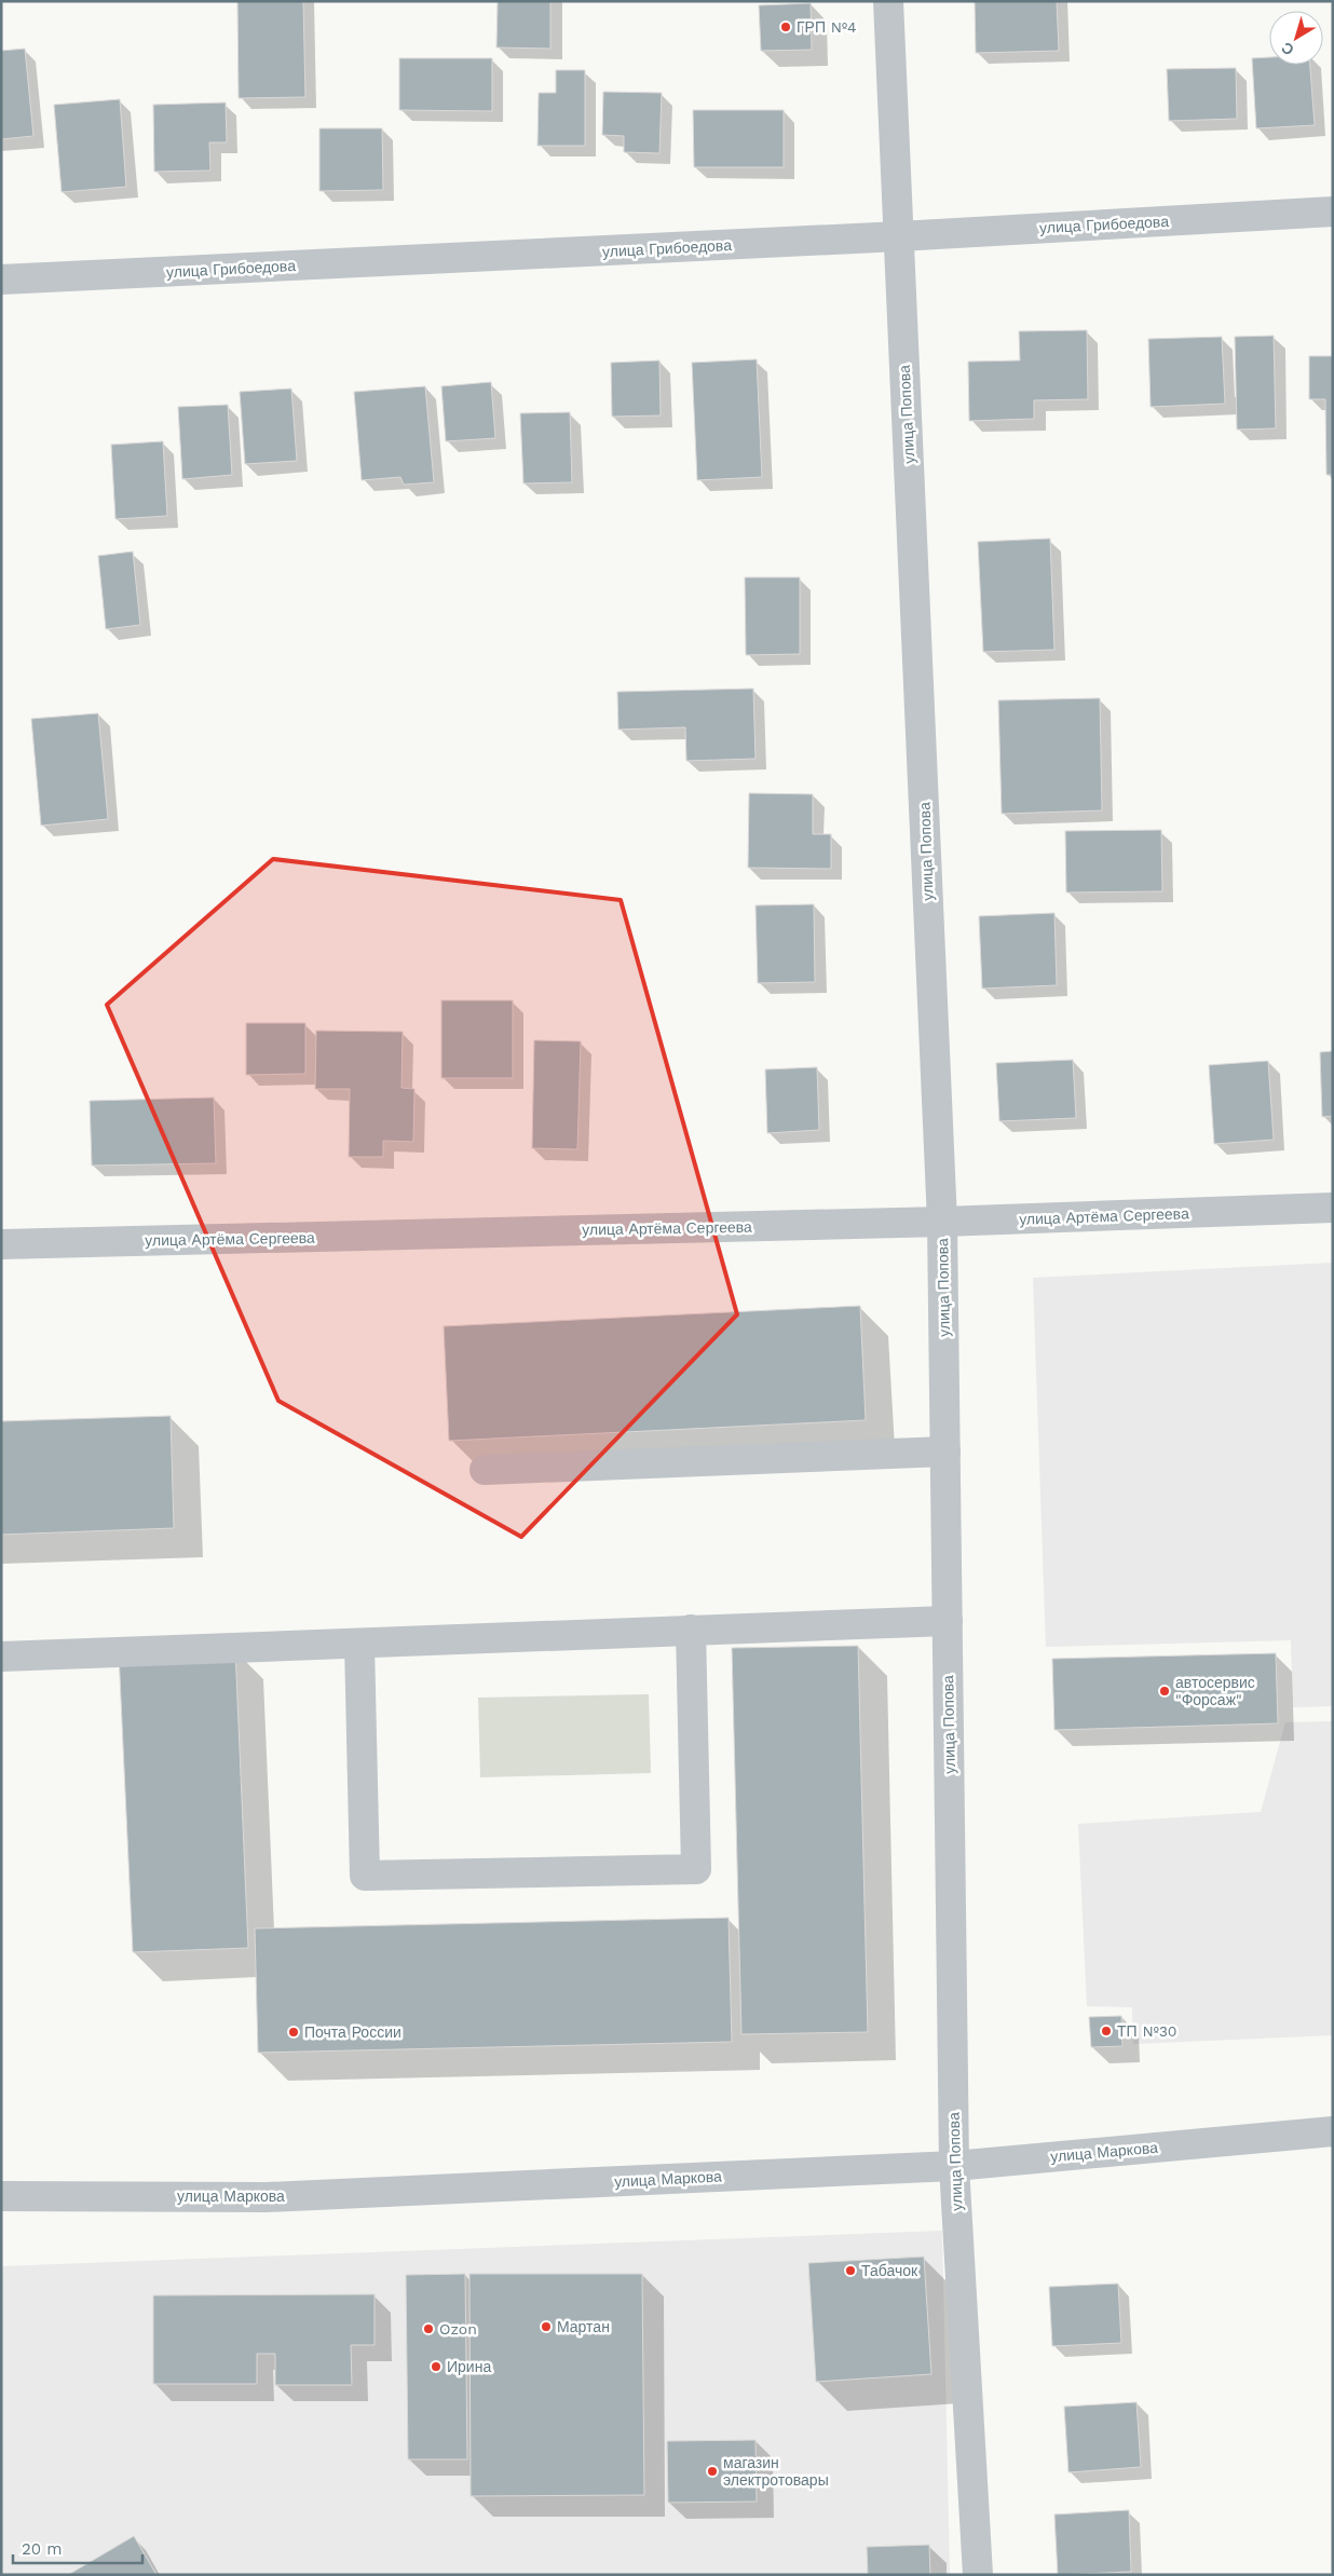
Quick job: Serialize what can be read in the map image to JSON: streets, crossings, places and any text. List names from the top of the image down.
{
  "streets": {
    "street": [
      "улица Грибоедова",
      "улица Попова",
      "улица Артёма Сергеева",
      "улица Маркова"
    ]
  },
  "crossings": [
    ["улица Грибоедова", "улица Попова"],
    ["улица Попова", "улица Артёма Сергеева"],
    ["улица Попова", "улица Маркова"]
  ],
  "places": [
    "ГРП №4",
    "автосервис \"Форсаж\"",
    "ТП №30",
    "Почта России",
    "Табачок",
    "Мартан",
    "Ozon",
    "Ирина",
    "магазин электротовары"
  ],
  "scale_bar": "20 m",
  "north": "bottom left"
}
